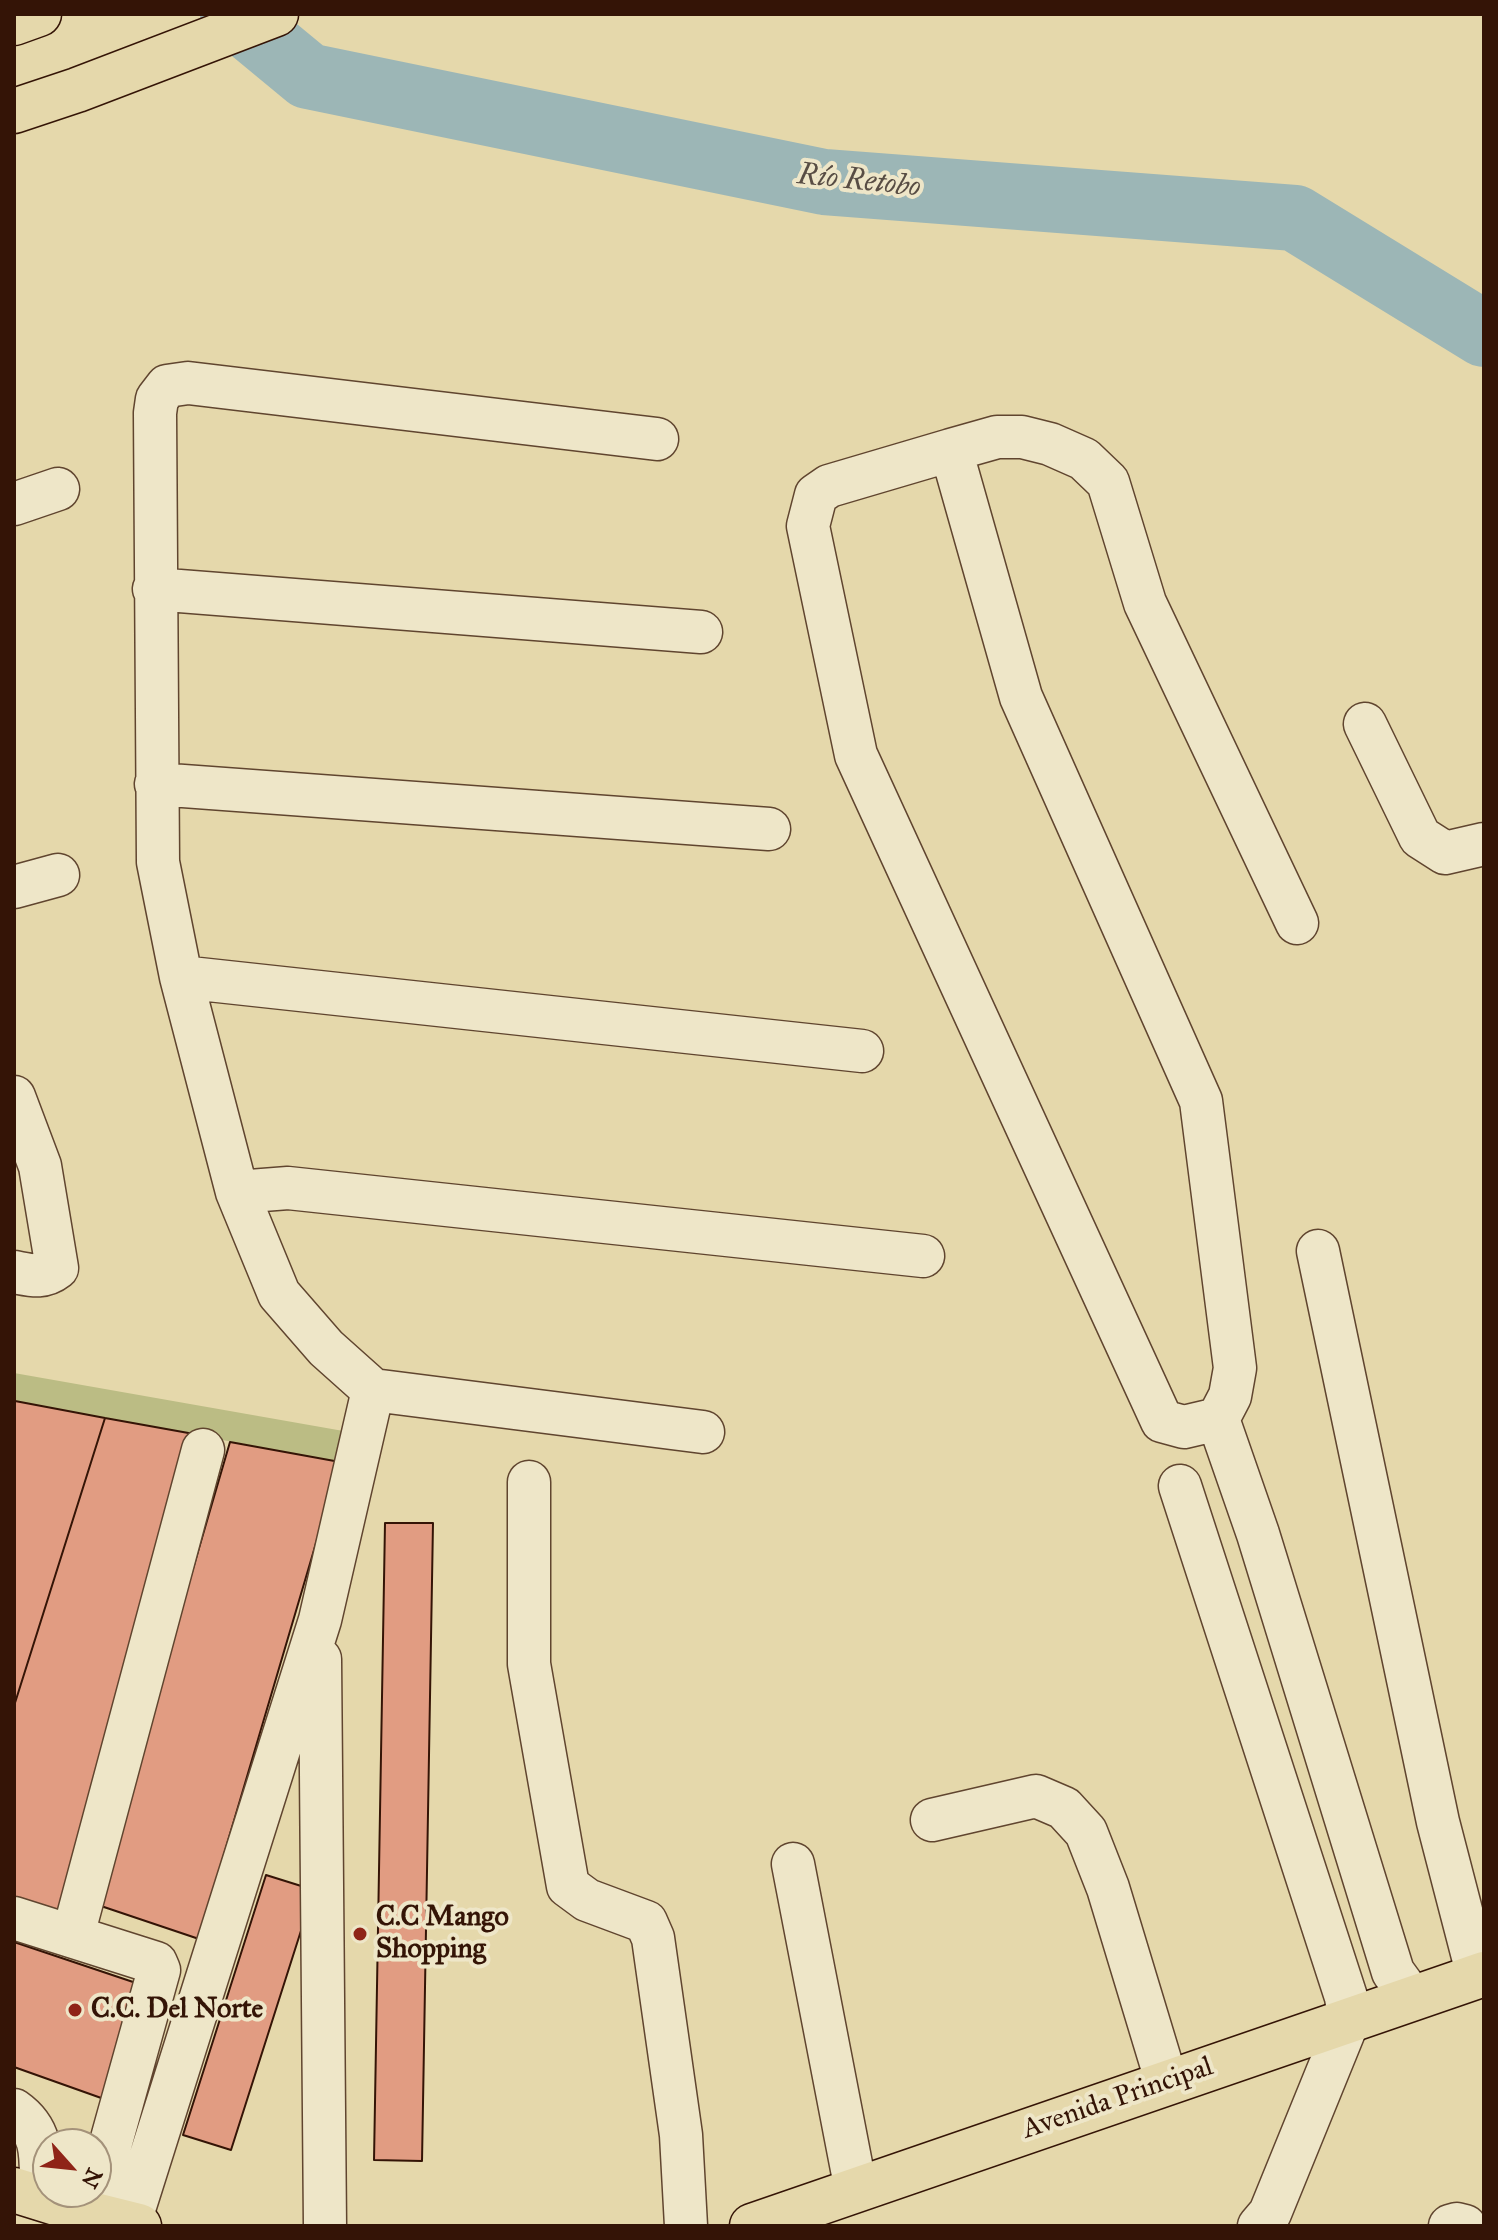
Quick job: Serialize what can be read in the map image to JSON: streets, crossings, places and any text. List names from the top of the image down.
{
  "streets": {
    "main road": ["Avenida Principal"]
  },
  "water": ["Río Retobo"],
  "places": ["C.C Mango Shopping", "C.C. Del Norte"],
  "north": "bottom right"
}
